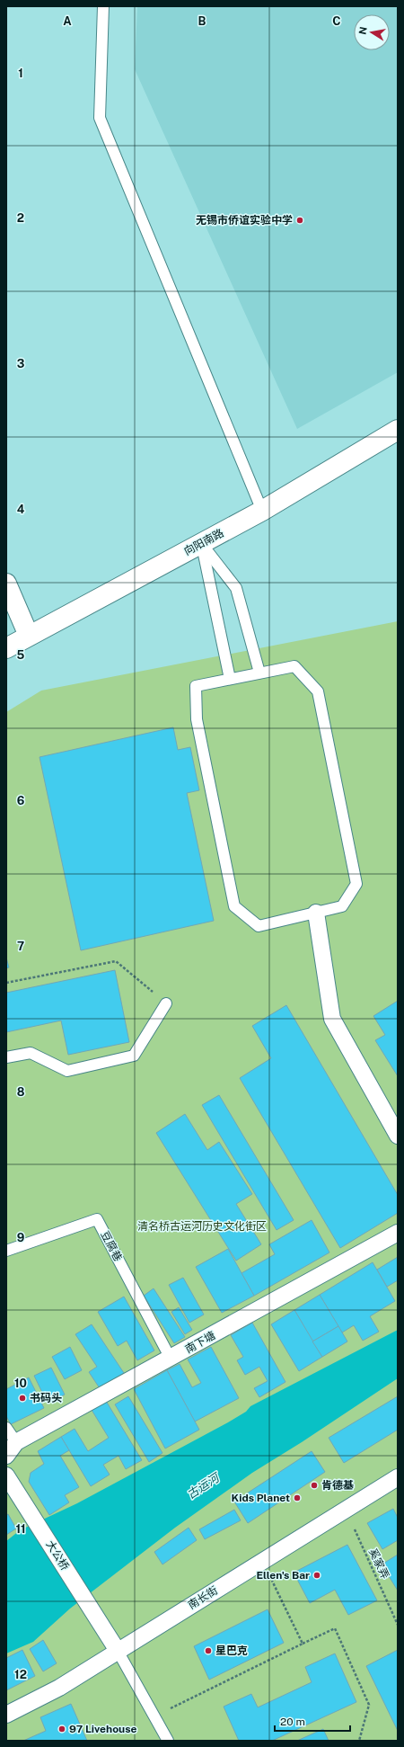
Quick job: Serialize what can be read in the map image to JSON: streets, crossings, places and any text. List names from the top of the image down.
{
  "streets": {
    "street": [
      "向阳南路",
      "南下塘",
      "大公桥",
      "南长街"
    ],
    "lane": ["豆腐巷"],
    "path": ["奚家弄"]
  },
  "crossings": [
    ["豆腐巷", "南下塘"],
    ["大公桥", "南长街"],
    ["奚家弄", "南长街"]
  ],
  "water": ["古运河"],
  "parks": ["清名桥古运河历史文化街区"],
  "places": [
    "无锡市侨谊实验中学",
    "书码头",
    "肯德基",
    "Kids Planet",
    "Ellen's Bar",
    "星巴克",
    "97 Livehouse"
  ],
  "scale_bar": "20 m",
  "north": "left",
  "grid": {
    "columns": ["A", "B", "C"],
    "rows": [
      "1",
      "2",
      "3",
      "4",
      "5",
      "6",
      "7",
      "8",
      "9",
      "10",
      "11",
      "12"
    ]
  }
}
